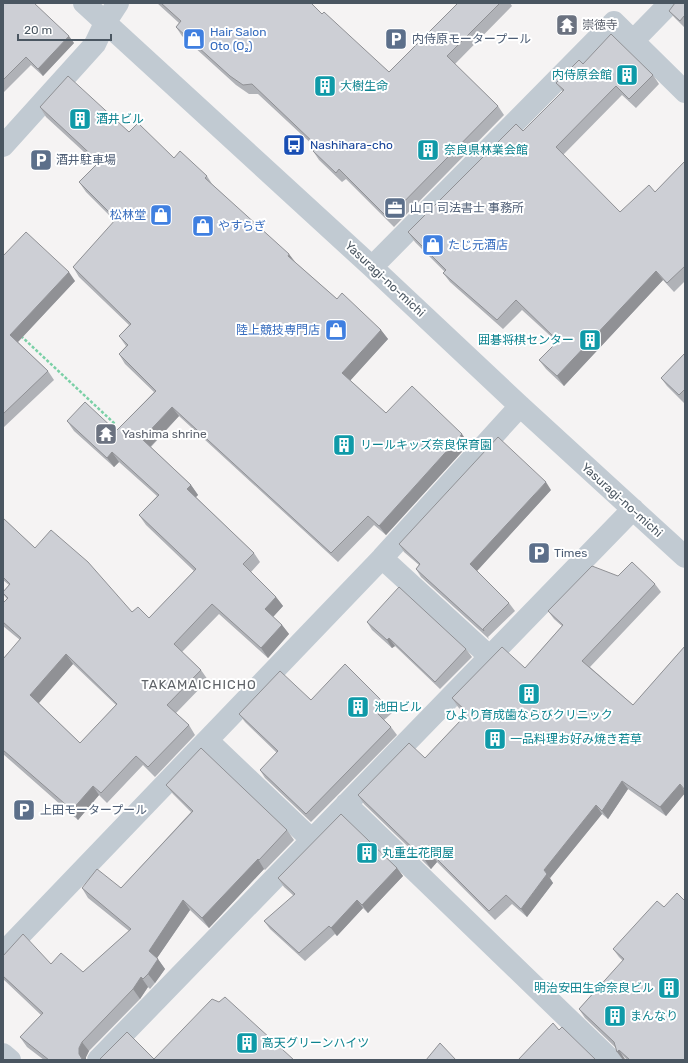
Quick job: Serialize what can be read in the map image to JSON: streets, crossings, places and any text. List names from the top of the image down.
{
  "streets": {
    "street": ["Yasuragi-no-michi"]
  },
  "districts": ["TAKAMAICHICHO"],
  "places": {
    "temple": ["崇徳寺", "Yashima shrine"],
    "shop": [
      "Hair Salon Oto (O₂)",
      "松林堂",
      "やすらぎ",
      "たじ元酒店",
      "陸上競技専門店"
    ],
    "parking": [
      "内侍原モータープール",
      "酒井駐車場",
      "Times",
      "上田モータープール"
    ],
    "building": [
      "内侍原会館",
      "大樹生命",
      "酒井ビル",
      "奈良県林業会館",
      "囲碁将棋センター",
      "リールキッズ奈良保育園",
      "ひより育成歯ならびクリニック",
      "池田ビル",
      "一品料理お好み焼き若草",
      "丸重生花問屋",
      "明治安田生命奈良ビル",
      "まんなり",
      "高天グリーンハイツ"
    ],
    "bus stop": ["Nashihara-cho"],
    "office": ["山口 司法書士 事務所"]
  },
  "scale_bar": "20 m"
}
